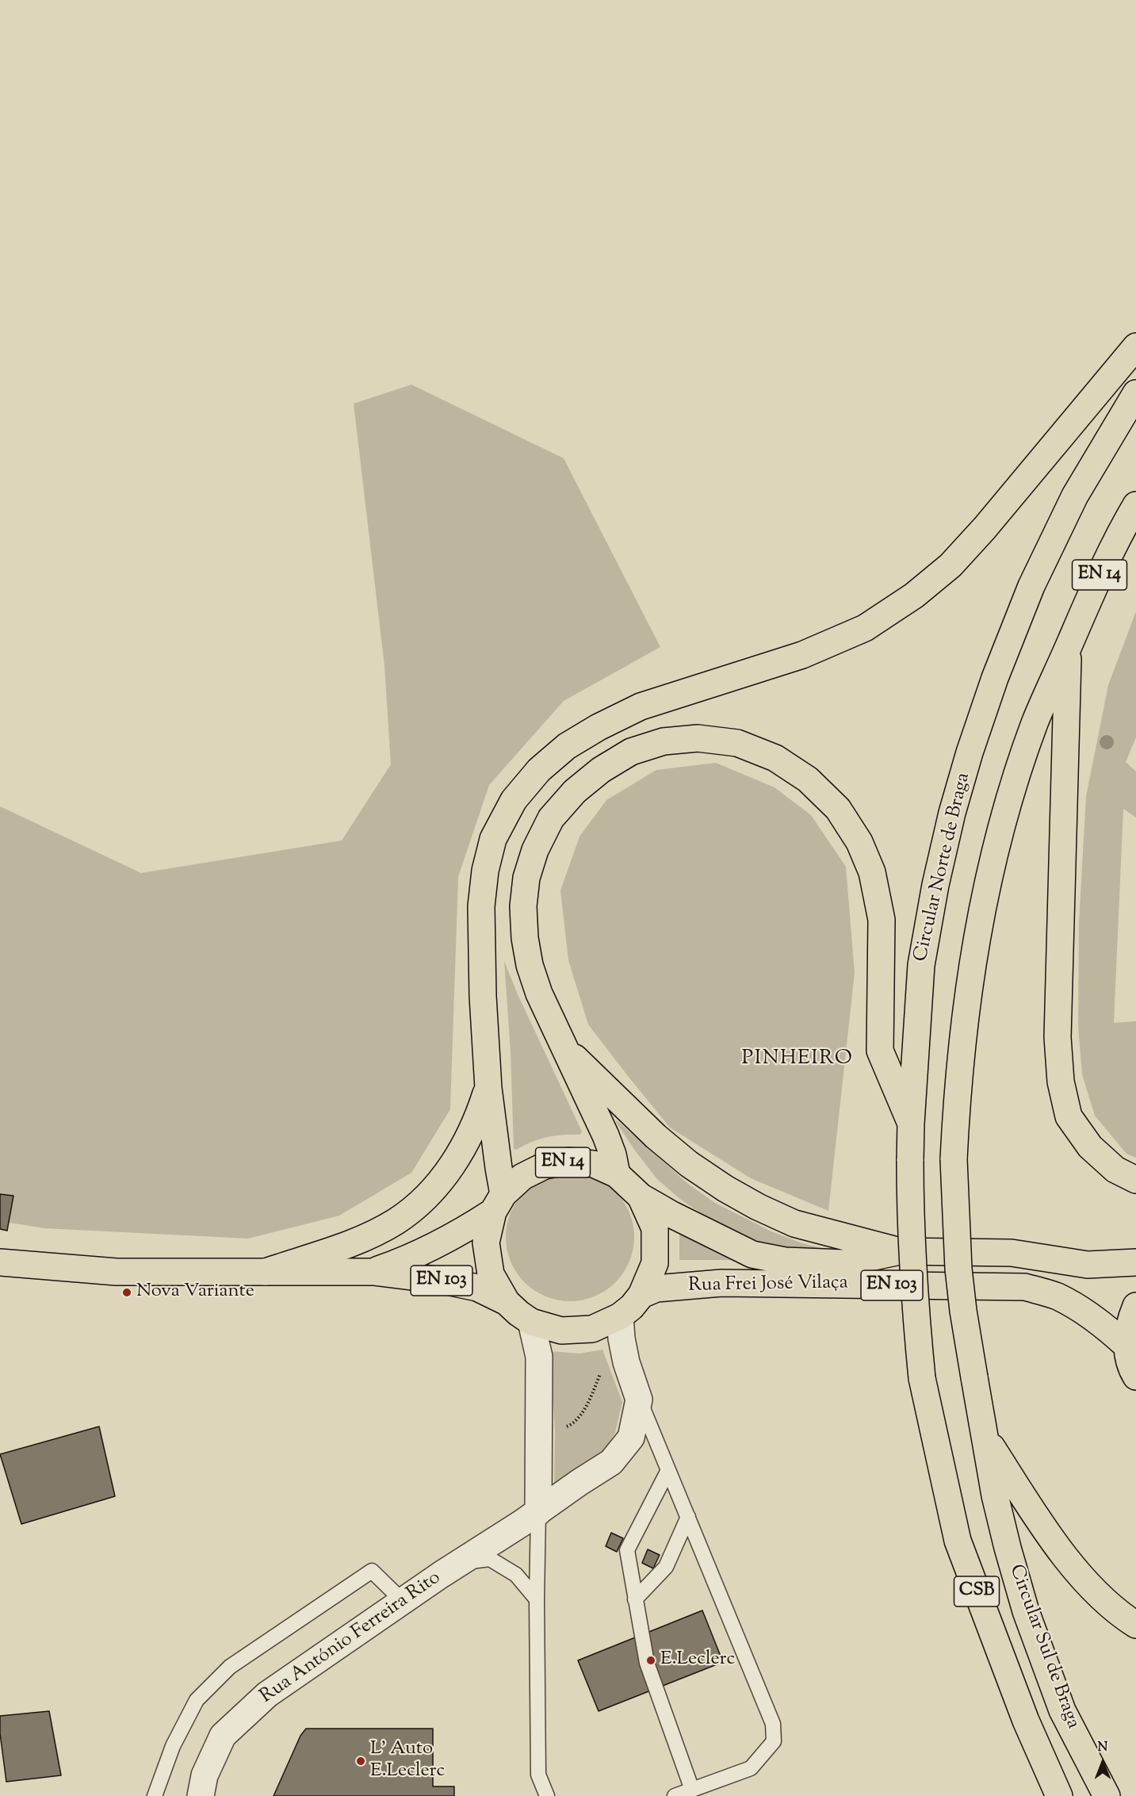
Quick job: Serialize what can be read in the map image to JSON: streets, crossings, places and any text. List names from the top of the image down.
{
  "streets": {
    "main road": [
      "EN 14",
      "Circular Norte de Braga",
      "EN 103",
      "Rua Frei José Vilaça",
      "CSB",
      "Circular Sul de Braga"
    ],
    "street": ["Rua António Ferreira Rito"]
  },
  "crossings": [
    ["Circular Norte de Braga", "Circular Sul de Braga"],
    ["EN 103", "Rua Frei José Vilaça"]
  ],
  "districts": ["PINHEIRO"],
  "places": ["Nova Variante", "E.Leclerc", "L' Auto E.Leclerc"],
  "north": "top"
}
